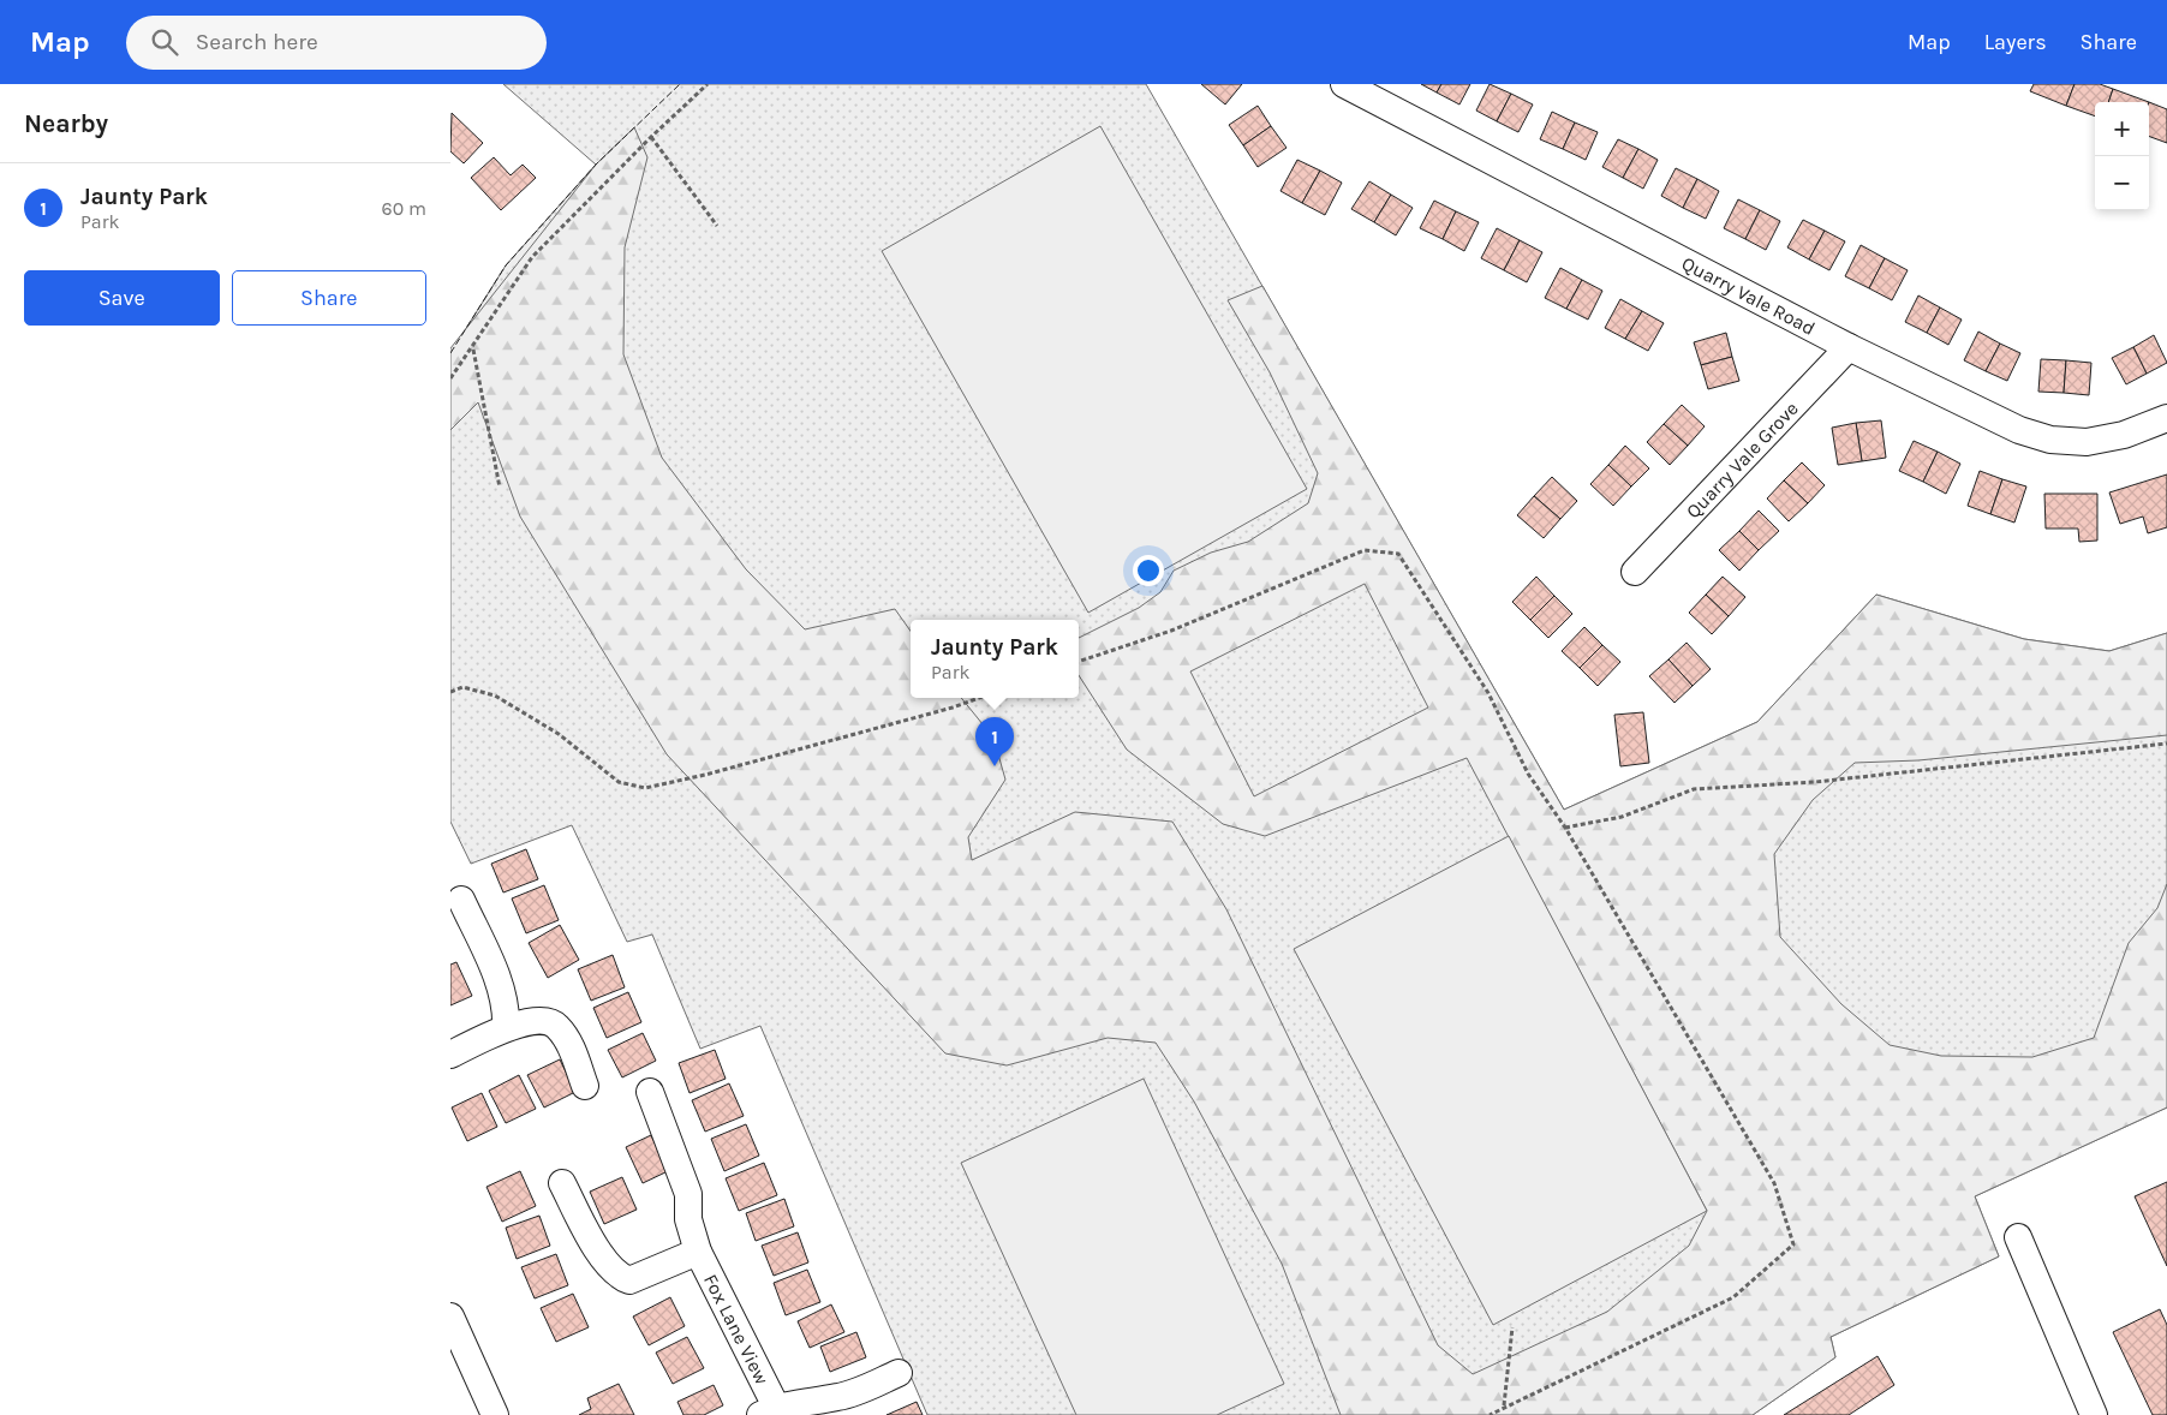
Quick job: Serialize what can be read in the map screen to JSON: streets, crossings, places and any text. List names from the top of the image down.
{
  "streets": {
    "street": ["Quarry Vale Road", "Quarry Vale Grove", "Fox Lane View"]
  },
  "crossings": [
    ["Quarry Vale Road", "Quarry Vale Grove"]
  ],
  "page": {
    "header": "Map",
    "search": "Search here",
    "nav": ["Map", "Layers", "Share"],
    "heading": "Nearby",
    "map_buttons": ["+", "−"],
    "list": [
      {
        "mark": "1",
        "name": "Jaunty Park",
        "note": "Park",
        "value": "60 m"
      }
    ],
    "buttons": ["Save", "Share"],
    "popup": ["Jaunty Park", "Park"],
    "pins": "1"
  }
}
